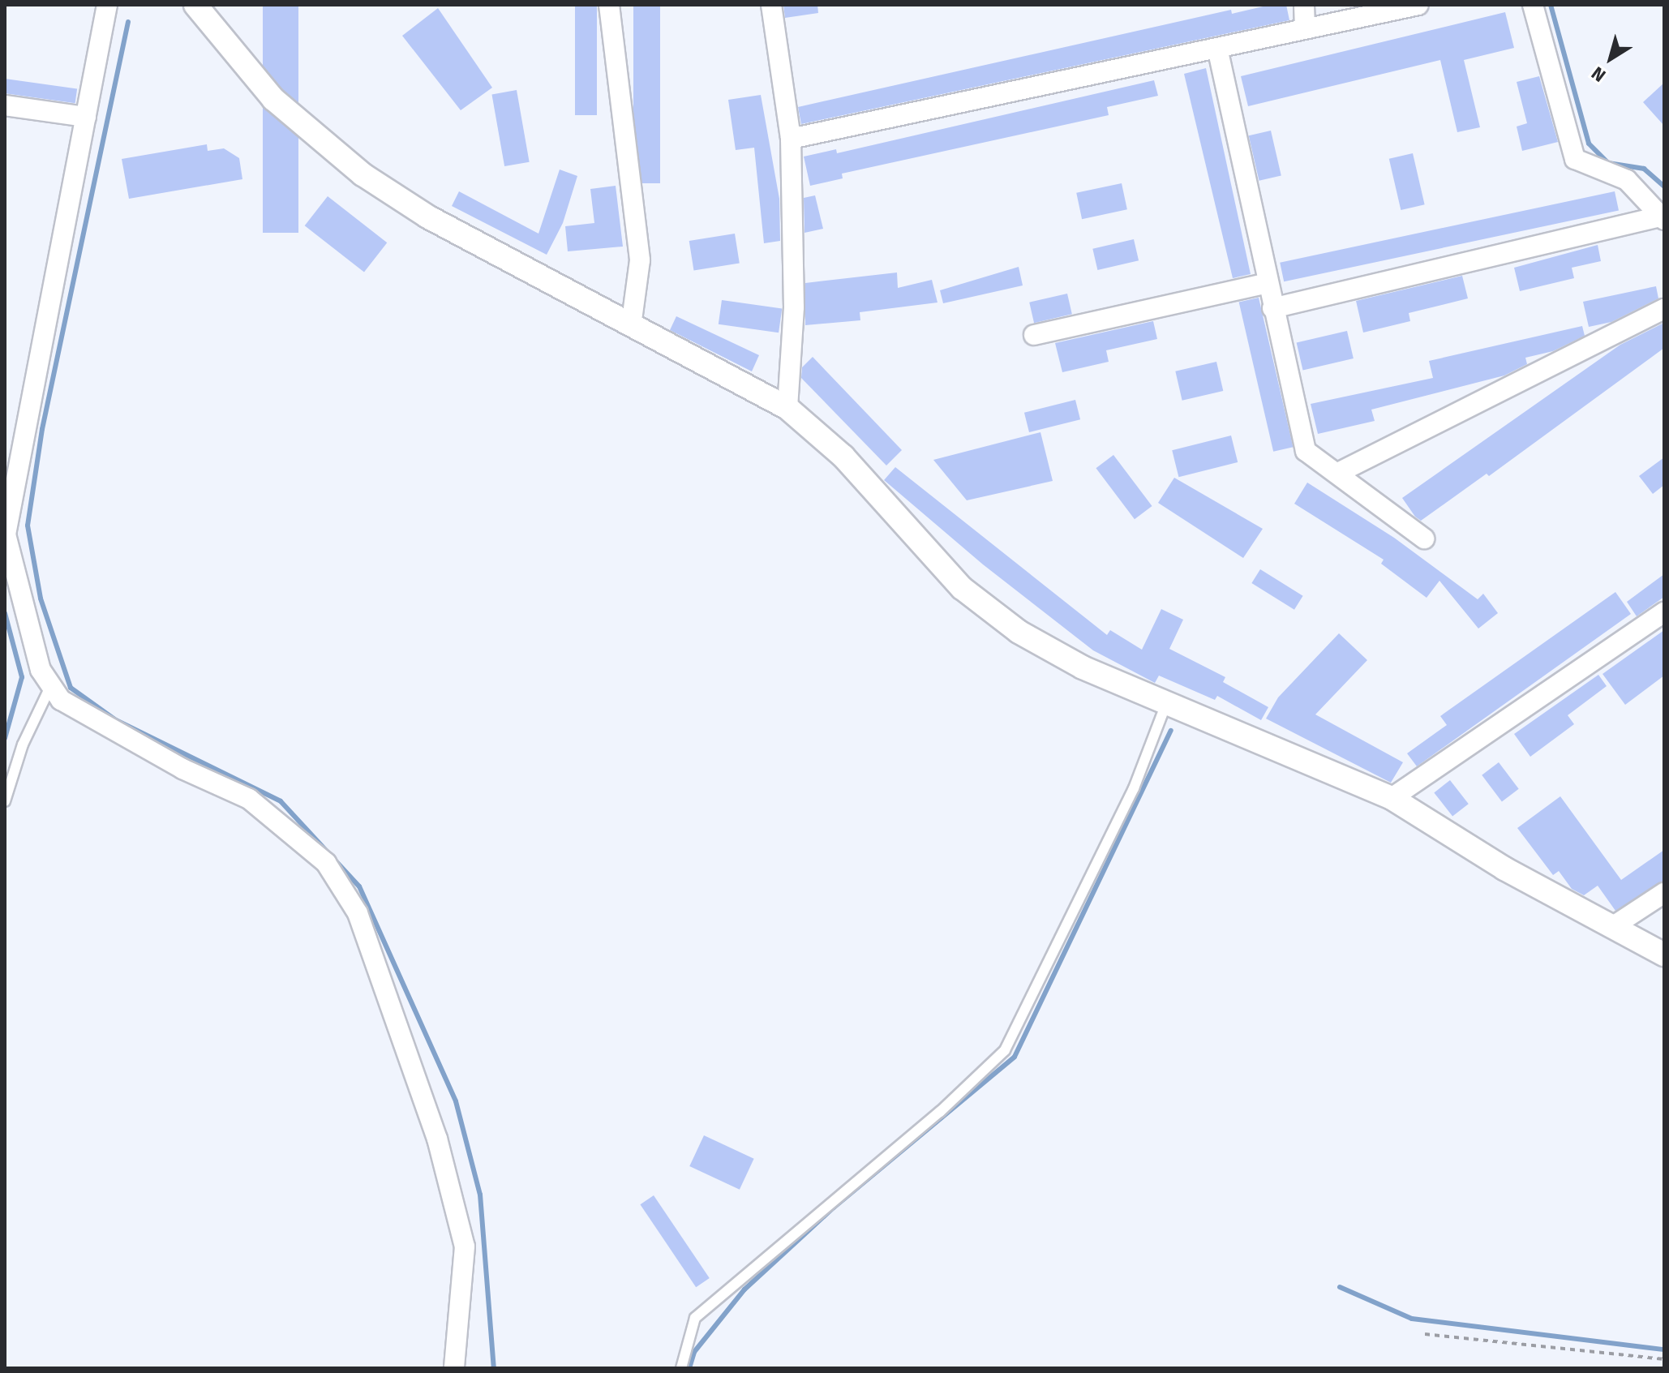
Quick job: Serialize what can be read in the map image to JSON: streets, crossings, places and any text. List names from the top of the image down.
{
  "north": "bottom left"
}
